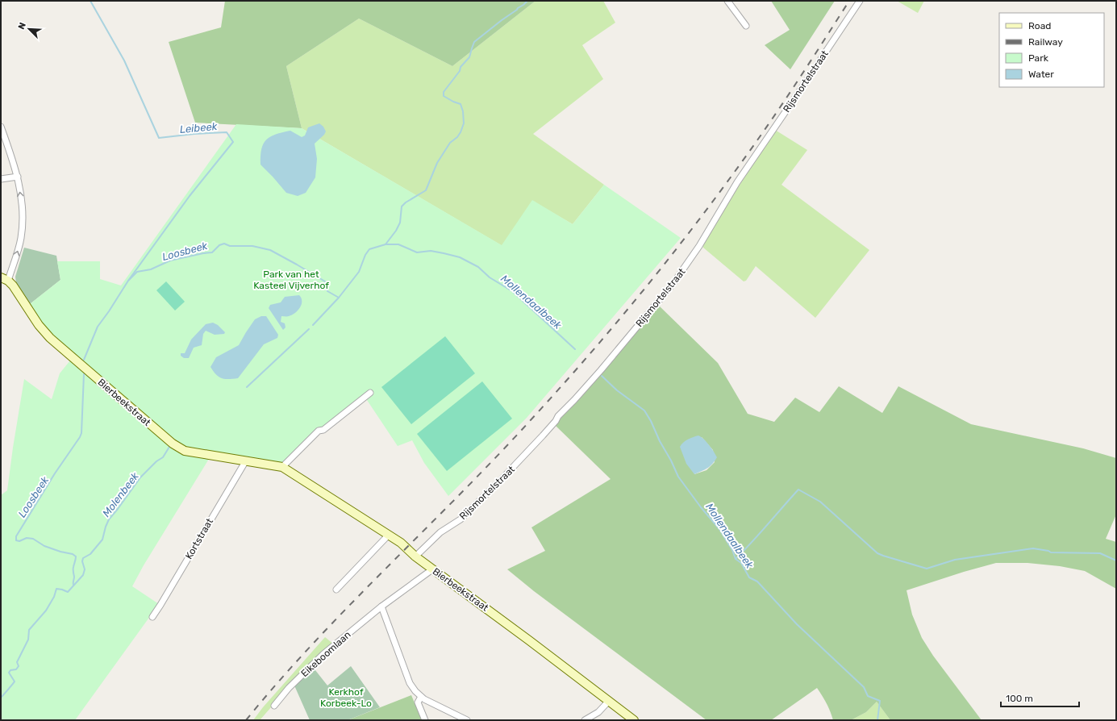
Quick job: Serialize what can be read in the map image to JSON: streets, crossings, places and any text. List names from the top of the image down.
{
  "streets": {
    "street": [
      "Rijsmortelstraat",
      "Bierbeekstraat",
      "Kortstraat",
      "Eikeboomlaan"
    ]
  },
  "crossings": [
    ["Rijsmortelstraat", "Bierbeekstraat"],
    ["Bierbeekstraat", "Kortstraat"],
    ["Bierbeekstraat", "Eikeboomlaan"]
  ],
  "water": [
    "Leibeek",
    "Loosbeek",
    "Mollendaalbeek",
    "Molenbeek"
  ],
  "parks": ["Park van het Kasteel Vijverhof", "Kerkhof Korbeek-Lo"],
  "legend": [
    "Road",
    "Railway",
    "Park",
    "Water"
  ],
  "scale_bar": "100 m",
  "north": "top left"
}
